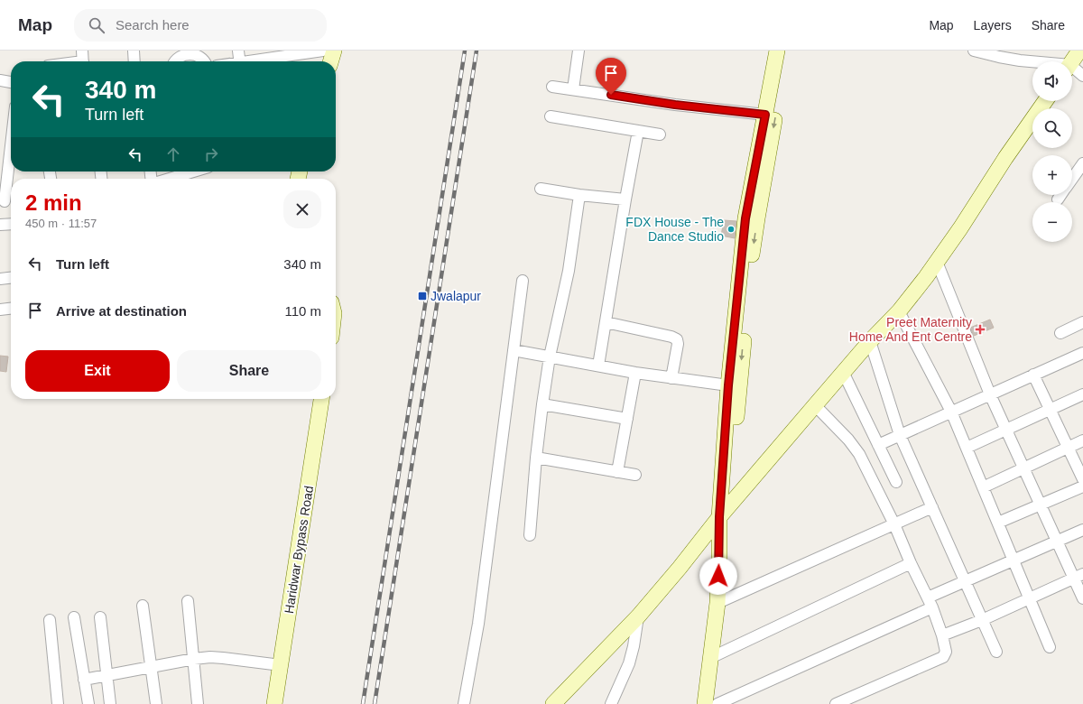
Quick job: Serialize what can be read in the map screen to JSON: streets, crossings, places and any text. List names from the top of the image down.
{
  "streets": {
    "main road": ["Haridwar Bypass Road"]
  },
  "places": {
    "other": ["FDX House - The Dance Studio"],
    "transit": ["Jwalapur"],
    "health": ["Preet Maternity Home And Ent Centre"]
  },
  "page": {
    "header": "Map",
    "search": "Search here",
    "nav": ["Map", "Layers", "Share"],
    "map_buttons": ["+", "−"],
    "turn": ["340 m", "Turn left"],
    "heading": ["2 min", "450 m · 11:57"],
    "list": [
      {
        "name": "Turn left",
        "value": "340 m"
      },
      {
        "name": "Arrive at destination",
        "value": "110 m"
      }
    ],
    "buttons": ["Exit", "Share"]
  }
}
